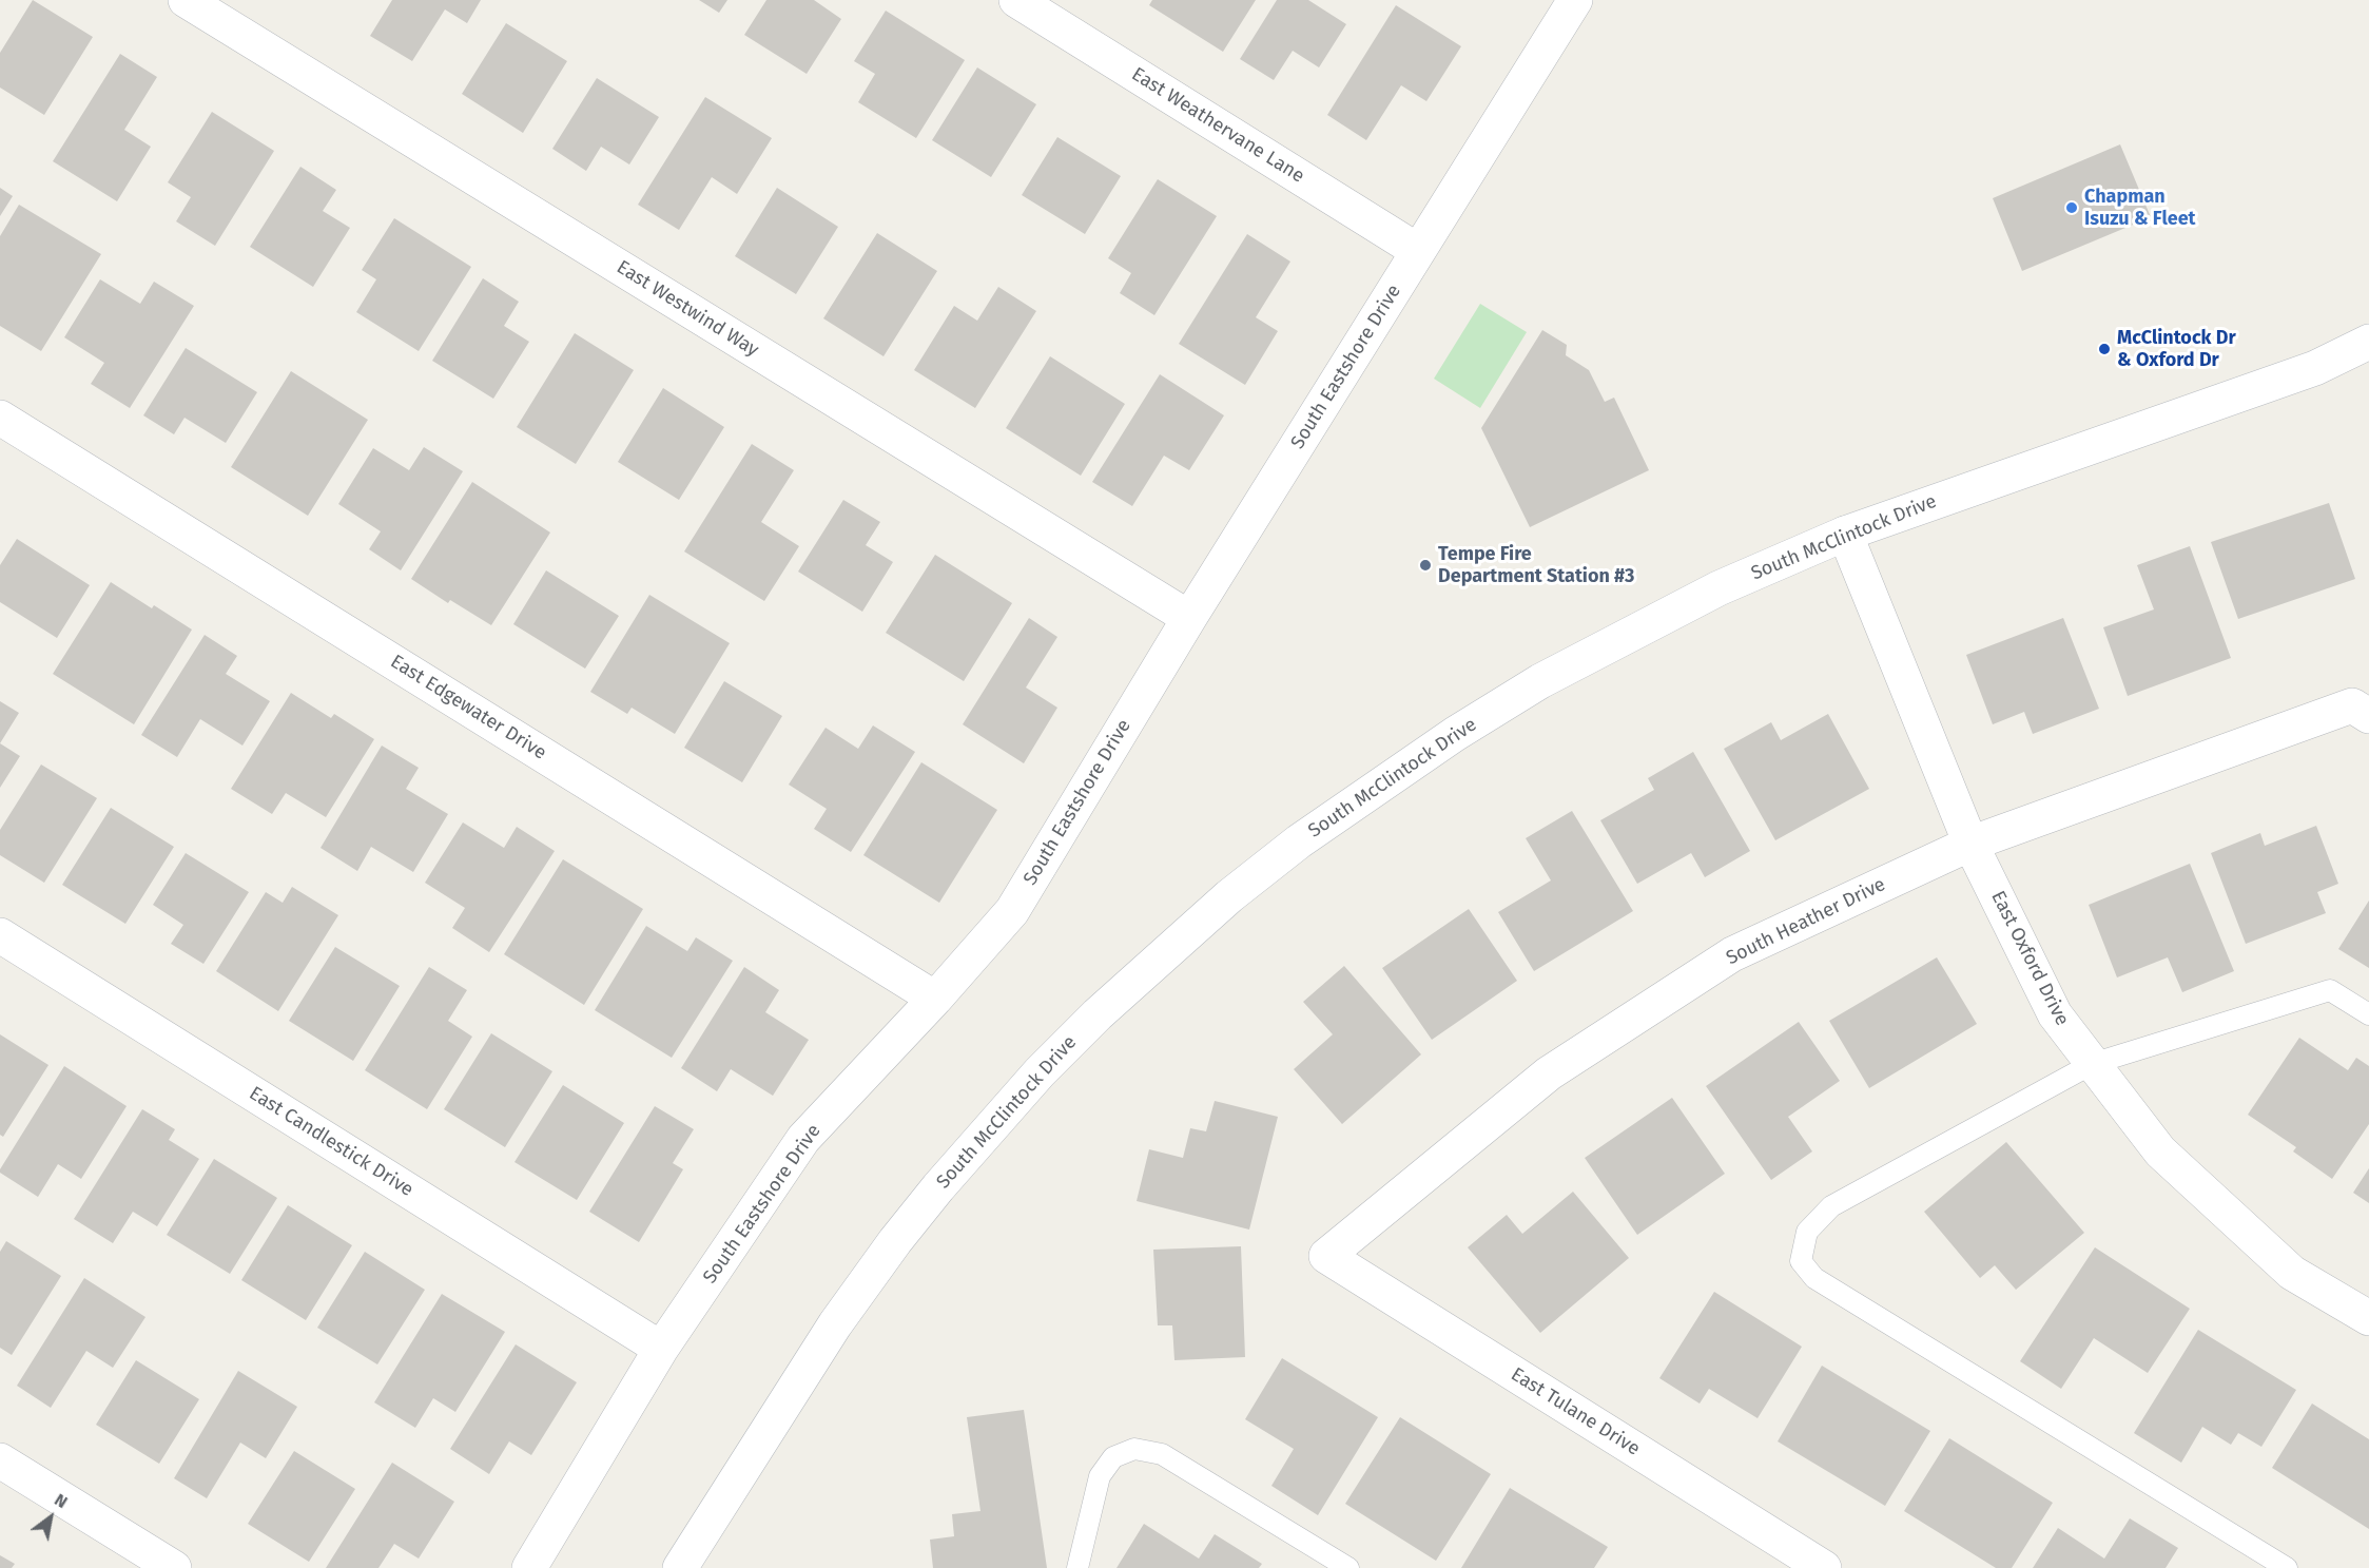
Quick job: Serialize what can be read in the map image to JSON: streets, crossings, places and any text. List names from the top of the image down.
{
  "streets": {
    "street": [
      "East Weathervane Lane",
      "East Westwind Way",
      "South Eastshore Drive",
      "South McClintock Drive",
      "East Edgewater Drive",
      "South Heather Drive",
      "East Oxford Drive",
      "East Candlestick Drive",
      "East Tulane Drive"
    ]
  },
  "crossings": [
    ["East Weathervane Lane", "South Eastshore Drive"],
    ["East Westwind Way", "South Eastshore Drive"],
    ["South Eastshore Drive", "East Edgewater Drive"],
    ["South Eastshore Drive", "East Candlestick Drive"],
    ["South McClintock Drive", "East Oxford Drive"],
    ["South Heather Drive", "East Oxford Drive"],
    ["South Heather Drive", "East Tulane Drive"]
  ],
  "places": ["Chapman Isuzu & Fleet", "McClintock Dr & Oxford Dr", "Tempe Fire Department Station #3"],
  "north": "top right"
}
